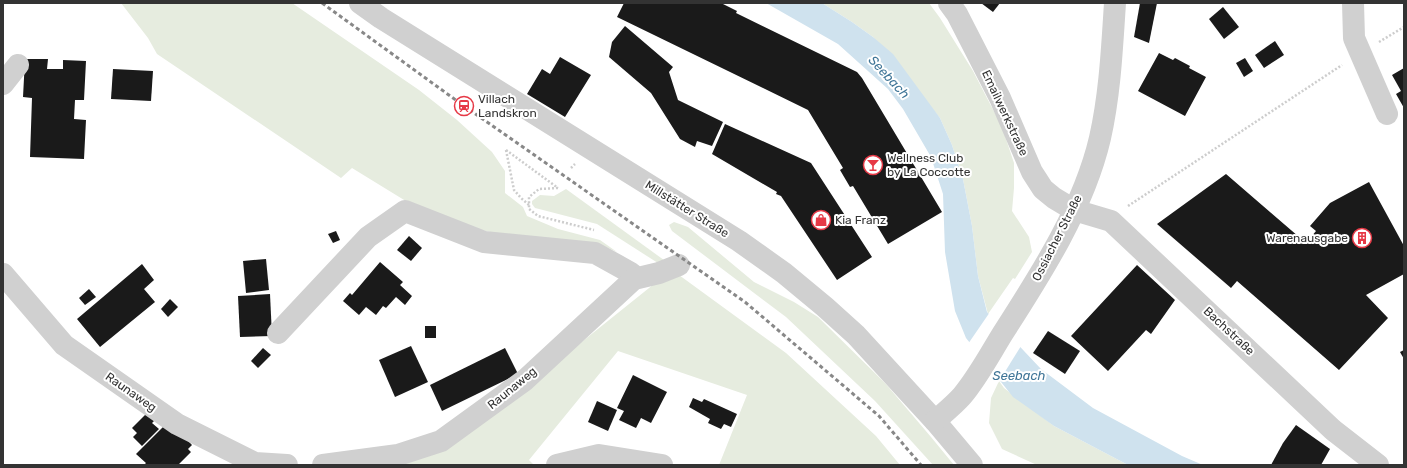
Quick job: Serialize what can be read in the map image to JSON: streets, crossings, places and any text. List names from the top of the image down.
{
  "streets": {
    "street": [
      "Emailwerkstraße",
      "Millstätter Straße",
      "Ossiacher Straße",
      "Bachstraße",
      "Raunaweg"
    ]
  },
  "crossings": [
    ["Emailwerkstraße", "Ossiacher Straße"],
    ["Emailwerkstraße", "Bachstraße"],
    ["Millstätter Straße", "Ossiacher Straße"],
    ["Ossiacher Straße", "Bachstraße"]
  ],
  "water": ["Seebach"],
  "places": {
    "station": ["Villach Landskron"],
    "bar": ["Wellness Club by La Coccotte"],
    "shop": ["Kia Franz"],
    "building": ["Warenausgabe"]
  }
}
